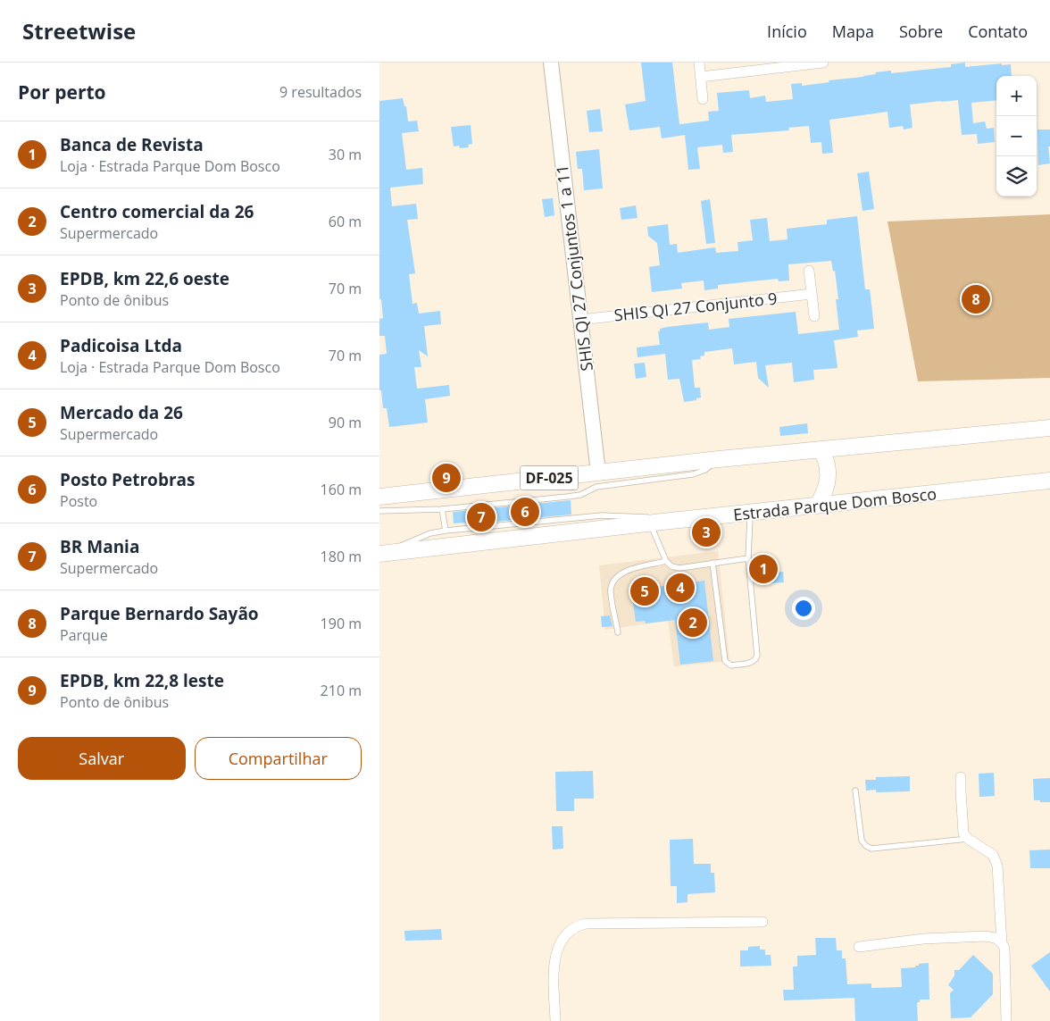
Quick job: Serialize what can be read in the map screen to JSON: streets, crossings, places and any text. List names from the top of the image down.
{
  "streets": {
    "main road": ["DF-025", "Estrada Parque Dom Bosco"],
    "street": ["SHIS QI 27 Conjuntos 1 a 11", "SHIS QI 27 Conjunto 9"]
  },
  "crossings": [
    ["SHIS QI 27 Conjuntos 1 a 11", "SHIS QI 27 Conjunto 9"],
    ["SHIS QI 27 Conjuntos 1 a 11", "DF-025"]
  ],
  "page": {
    "header": "Streetwise",
    "nav": [
      "Início",
      "Mapa",
      "Sobre",
      "Contato"
    ],
    "heading": ["Por perto", "9 resultados"],
    "map_buttons": ["+", "−"],
    "list": [
      {
        "mark": "1",
        "name": "Banca de Revista",
        "note": "Loja · Estrada Parque Dom Bosco",
        "value": "30 m"
      },
      {
        "mark": "2",
        "name": "Centro comercial da 26",
        "note": "Supermercado",
        "value": "60 m"
      },
      {
        "mark": "3",
        "name": "EPDB, km 22,6 oeste",
        "note": "Ponto de ônibus",
        "value": "70 m"
      },
      {
        "mark": "4",
        "name": "Padicoisa Ltda",
        "note": "Loja · Estrada Parque Dom Bosco",
        "value": "70 m"
      },
      {
        "mark": "5",
        "name": "Mercado da 26",
        "note": "Supermercado",
        "value": "90 m"
      },
      {
        "mark": "6",
        "name": "Posto Petrobras",
        "note": "Posto",
        "value": "160 m"
      },
      {
        "mark": "7",
        "name": "BR Mania",
        "note": "Supermercado",
        "value": "180 m"
      },
      {
        "mark": "8",
        "name": "Parque Bernardo Sayão",
        "note": "Parque",
        "value": "190 m"
      },
      {
        "mark": "9",
        "name": "EPDB, km 22,8 leste",
        "note": "Ponto de ônibus",
        "value": "210 m"
      }
    ],
    "pins": [
      "8",
      "9",
      "6",
      "7",
      "3",
      "1",
      "4",
      "5",
      "2"
    ],
    "buttons": ["Salvar", "Compartilhar"]
  }
}
